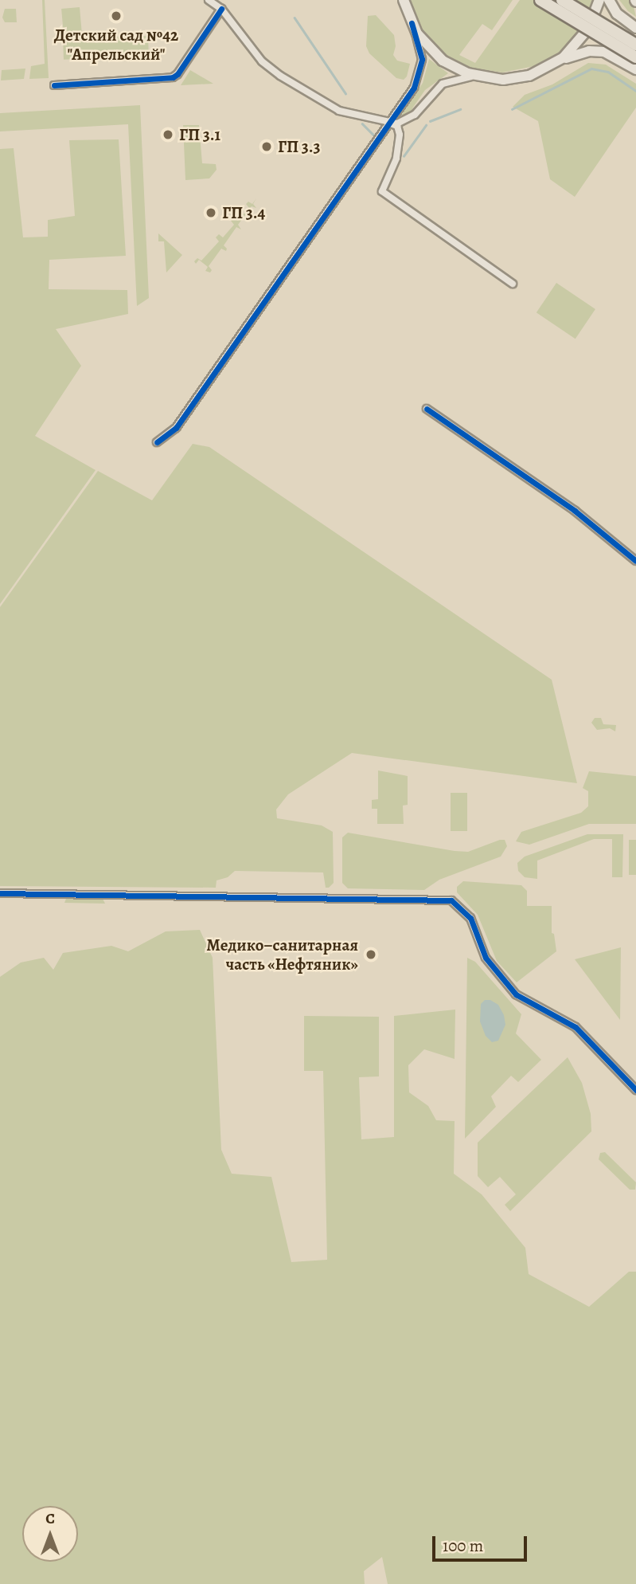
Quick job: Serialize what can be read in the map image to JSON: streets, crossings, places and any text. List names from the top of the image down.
{
  "places": [
    "Детский сад №42 \"Апрельский\"",
    "ГП 3.1",
    "ГП 3.3",
    "ГП 3.4",
    "Медико–санитарная часть «Нефтяник»"
  ],
  "scale_bar": "100 m",
  "north": "top"
}
